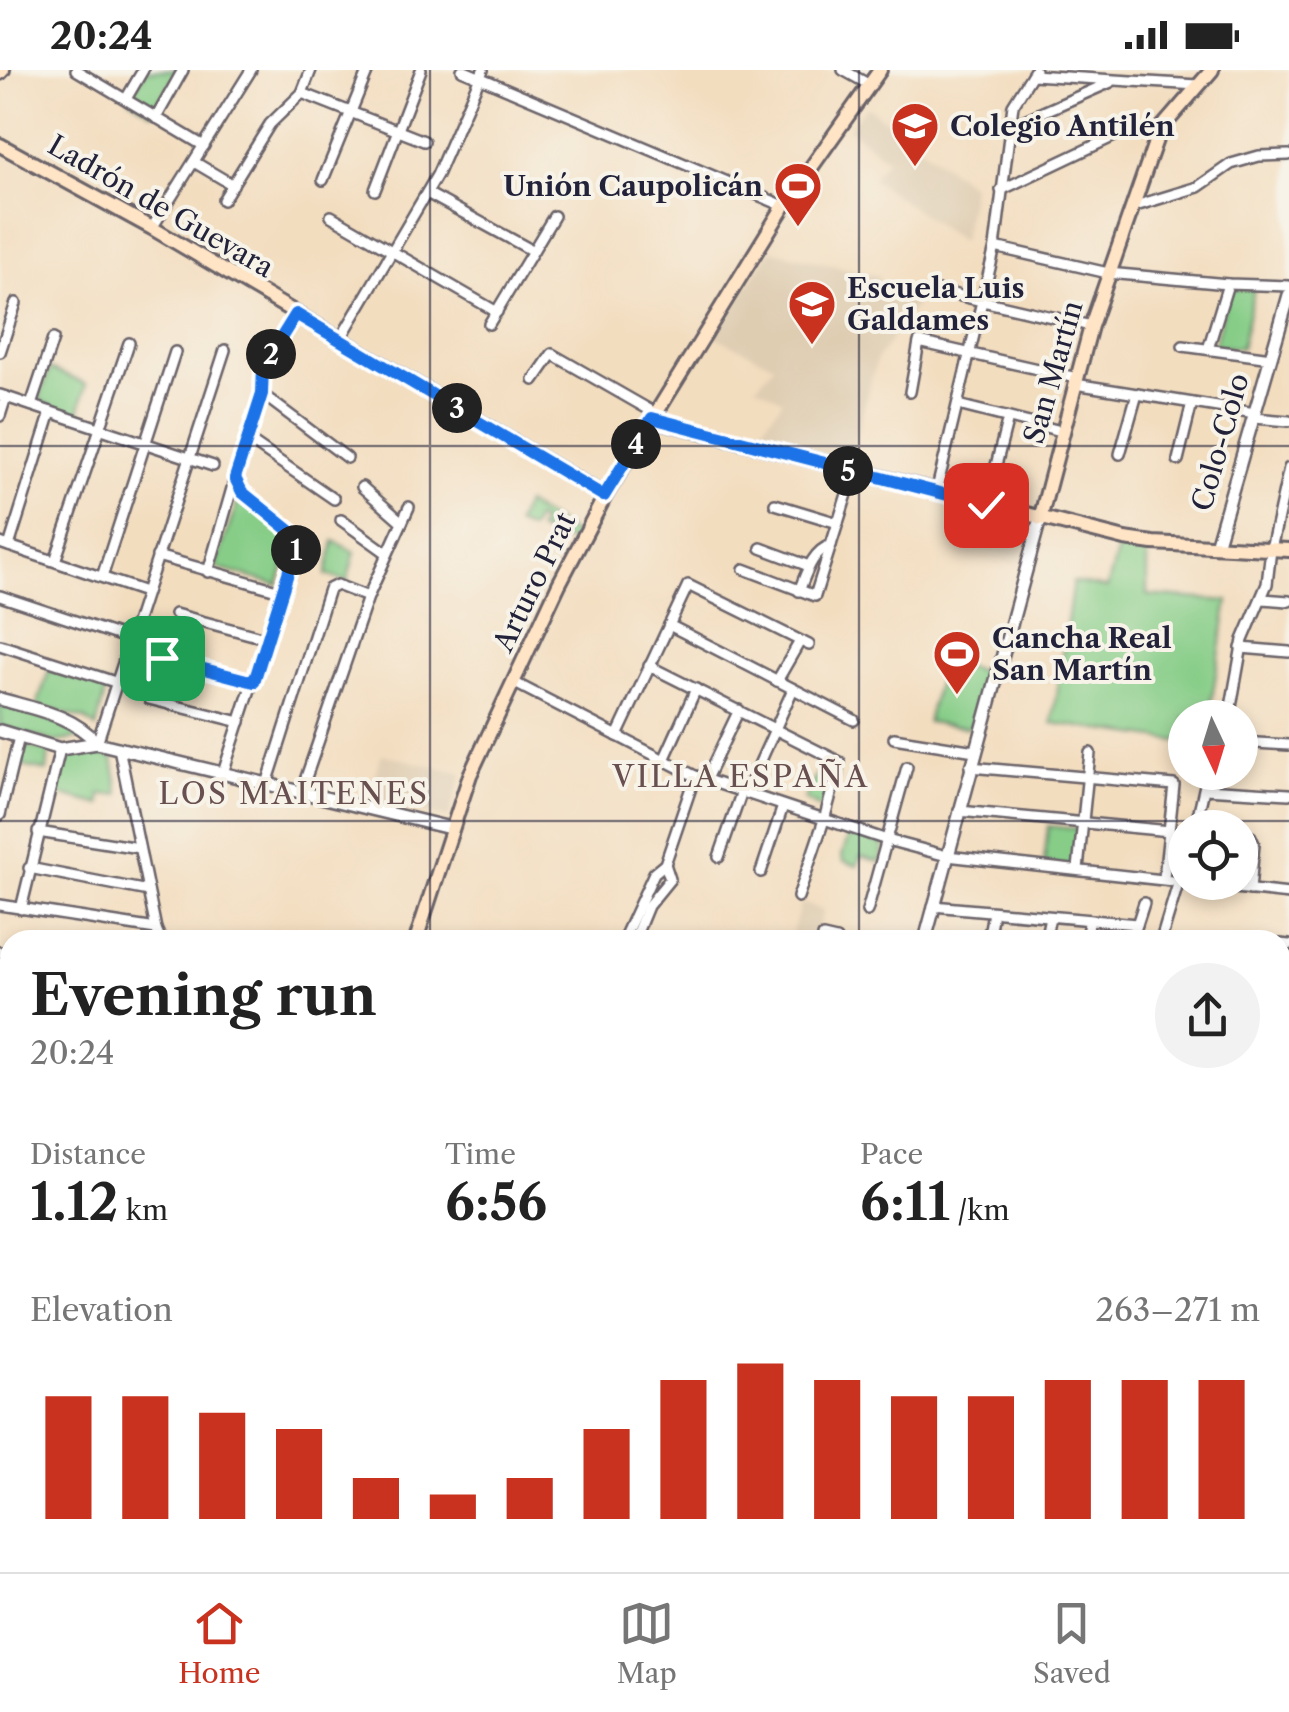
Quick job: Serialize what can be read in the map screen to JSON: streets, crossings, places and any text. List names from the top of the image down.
{
  "streets": {
    "main road": ["Ladrón de Guevara", "San Martín", "Arturo Prat"],
    "street": ["Colo-Colo"]
  },
  "crossings": [
    ["Ladrón de Guevara", "Arturo Prat"]
  ],
  "districts": ["VILLA ESPAÑA", "LOS MAITENES"],
  "places": {
    "school or university": ["Colegio Antilén", "Escuela Luis Galdames"],
    "sports": ["Unión Caupolicán", "Cancha Real San Martín"]
  },
  "north": "bottom",
  "page": {
    "status": "20:24",
    "pins": [
      "2",
      "3",
      "4",
      "5",
      "1"
    ],
    "heading": ["Evening run", "20:24"],
    "stats": [
      ["Distance", "1.12 km"],
      ["Time", "6:56"],
      ["Pace", "6:11 /km"]
    ],
    "chart": ["Elevation", "263–271 m"],
    "tabs": ["Home", "Map", "Saved"]
  }
}
